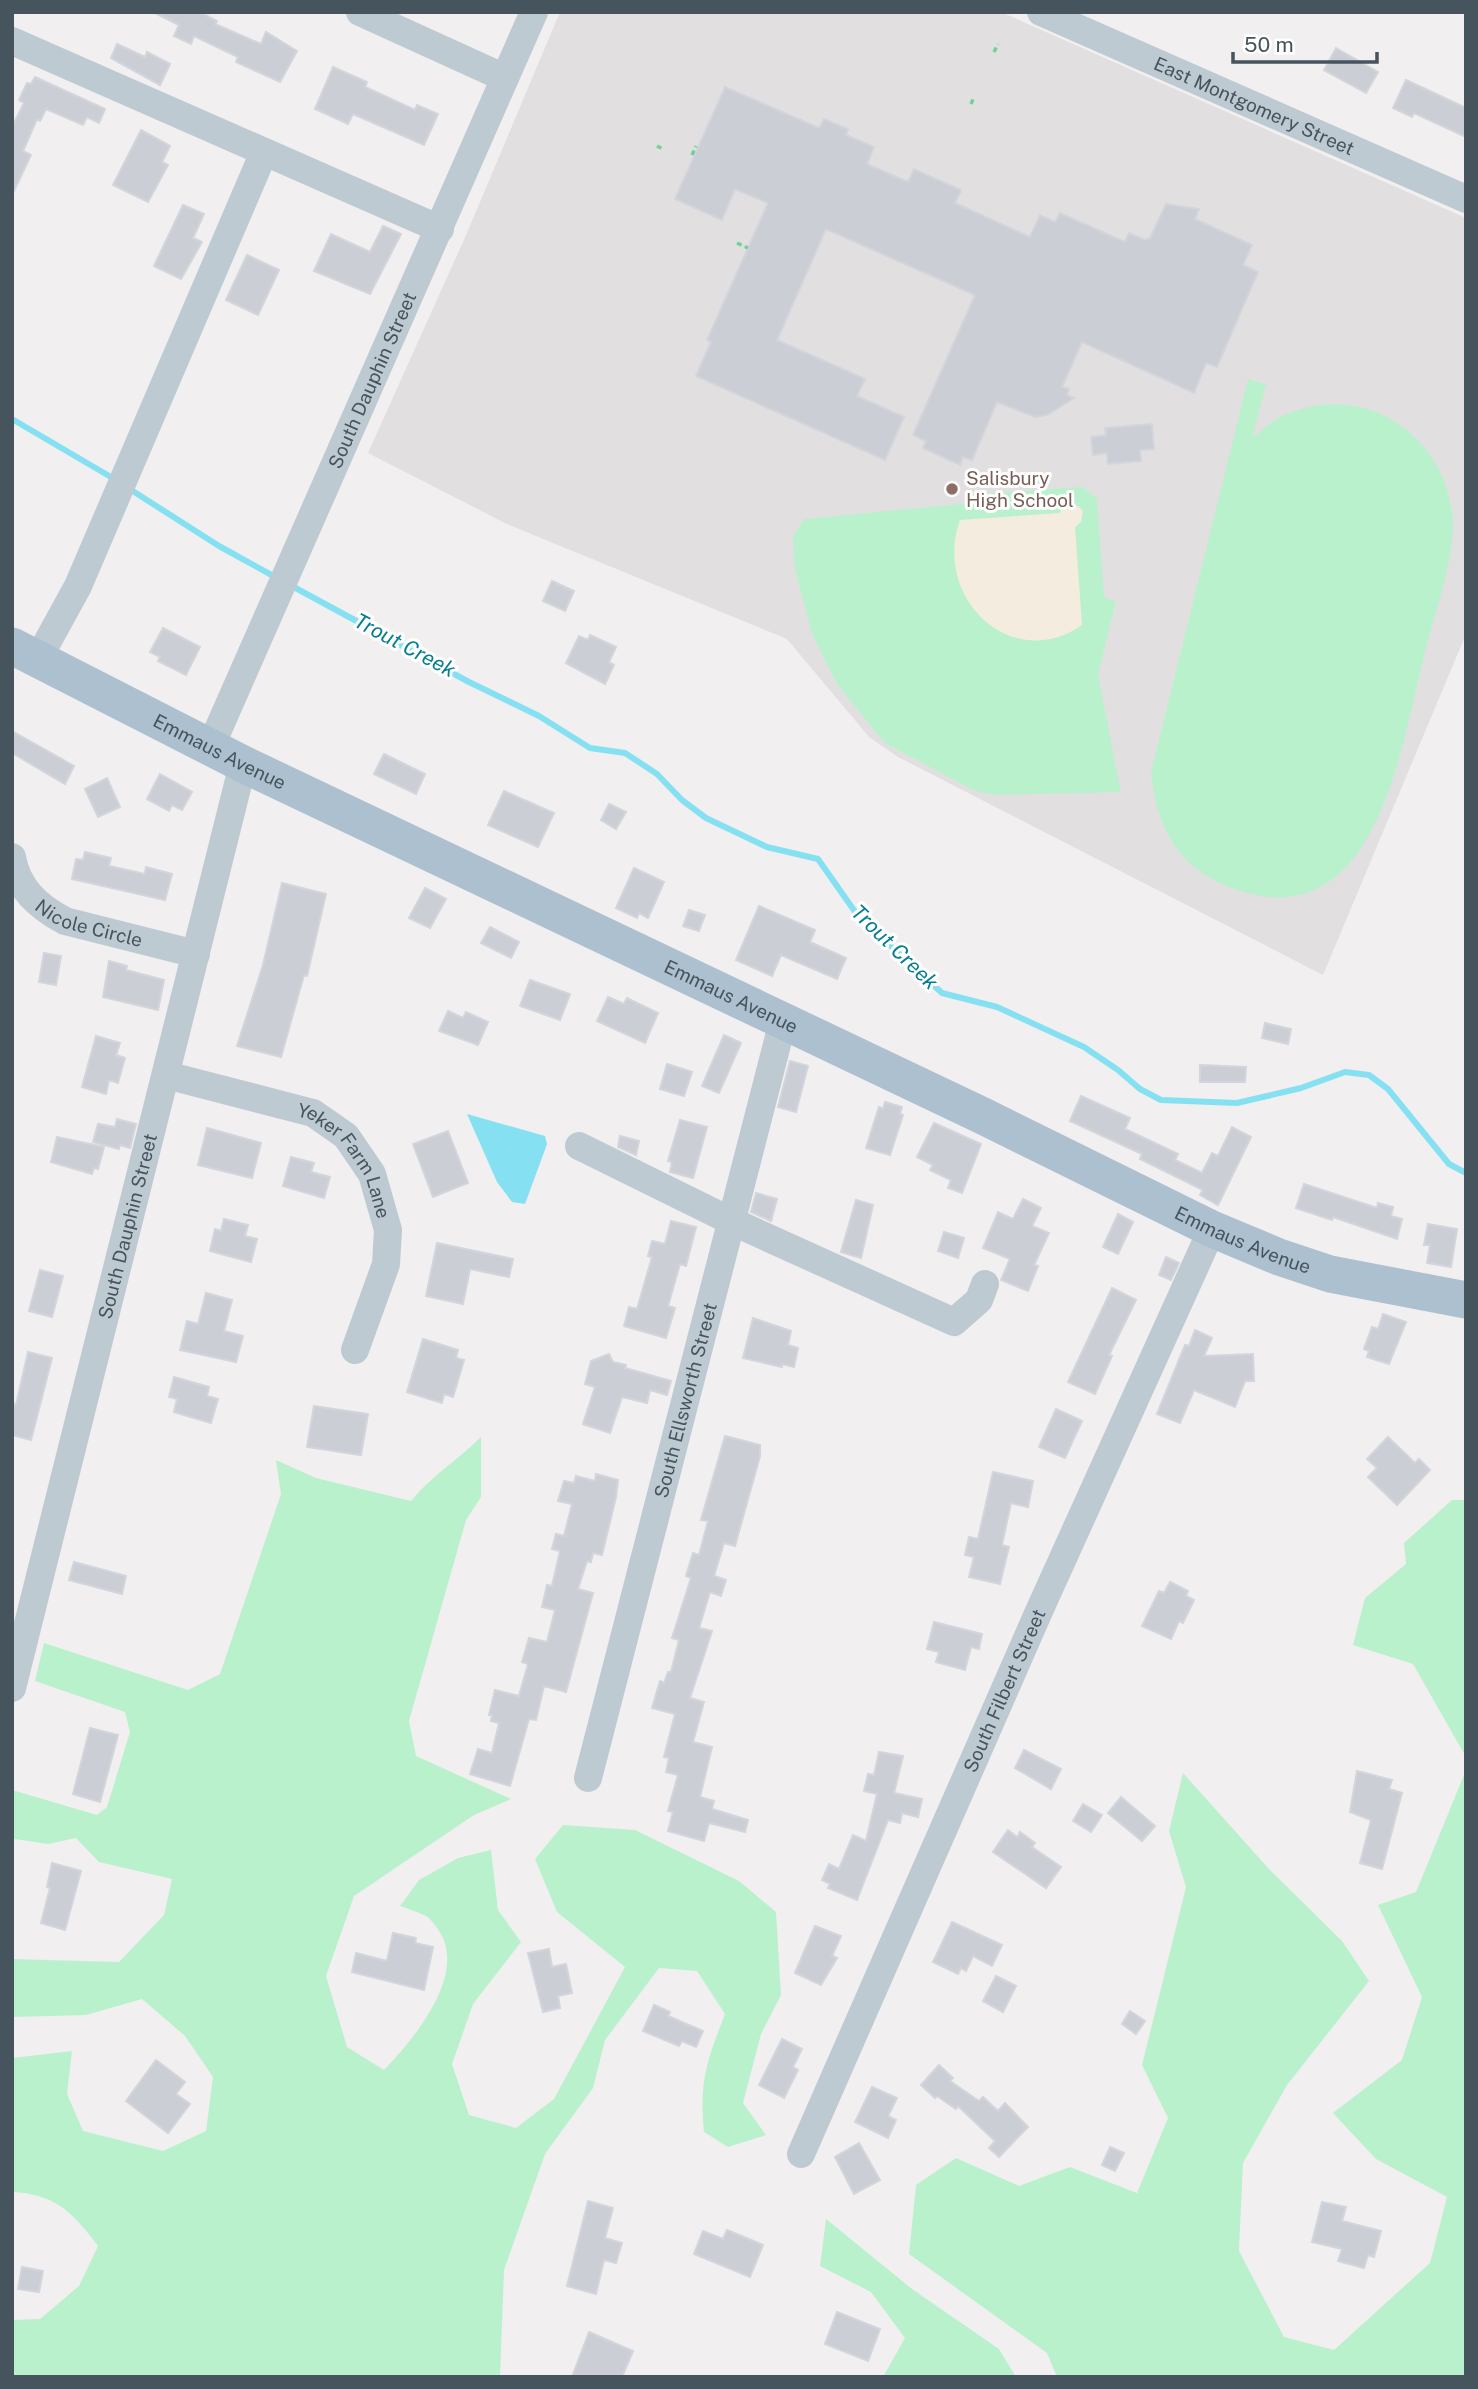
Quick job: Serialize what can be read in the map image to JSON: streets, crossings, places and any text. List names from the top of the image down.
{
  "streets": {
    "main road": ["Emmaus Avenue"],
    "street": [
      "East Montgomery Street",
      "South Dauphin Street",
      "Nicole Circle",
      "Yeker Farm Lane",
      "South Ellsworth Street",
      "South Filbert Street"
    ]
  },
  "crossings": [
    ["South Dauphin Street", "Emmaus Avenue"],
    ["South Dauphin Street", "Nicole Circle"],
    ["South Dauphin Street", "Yeker Farm Lane"],
    ["Emmaus Avenue", "South Ellsworth Street"],
    ["Emmaus Avenue", "South Filbert Street"]
  ],
  "water": ["Trout Creek"],
  "places": ["Salisbury High School"],
  "scale_bar": "50 m"
}
